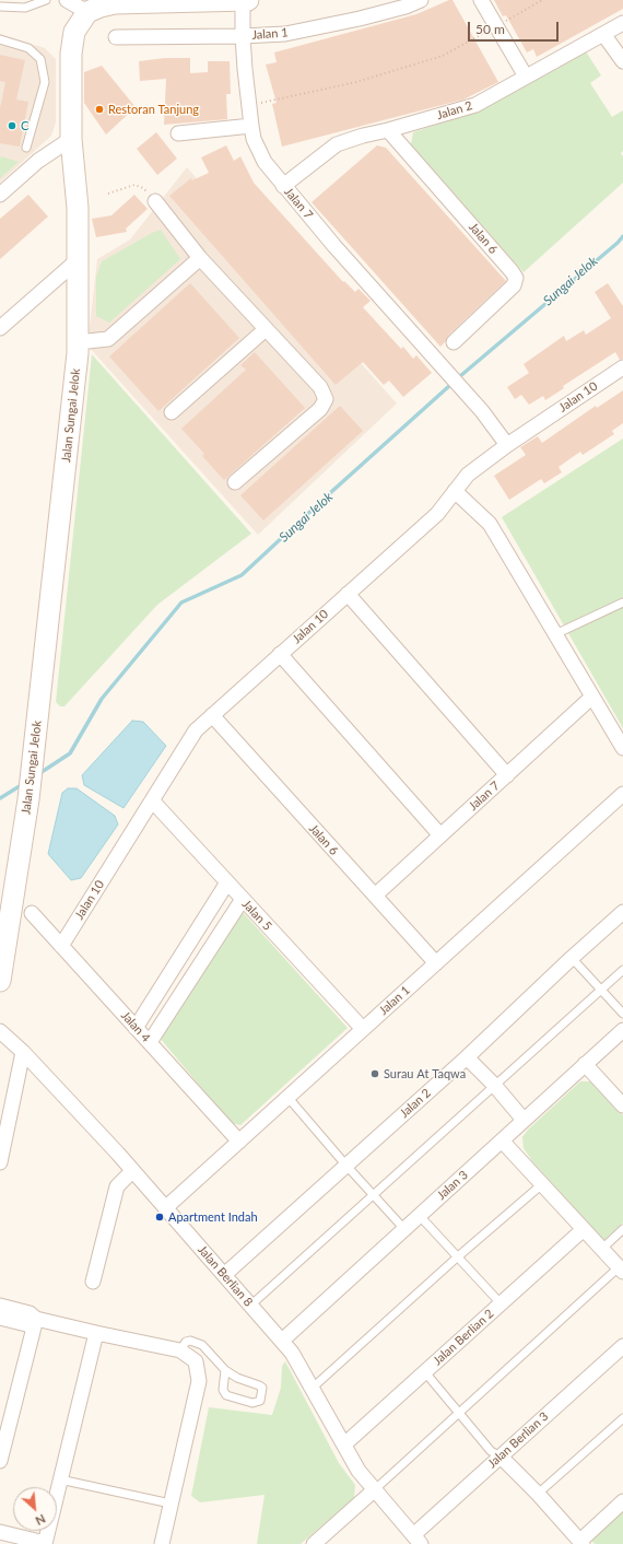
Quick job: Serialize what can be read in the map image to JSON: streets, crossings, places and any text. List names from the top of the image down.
{
  "streets": {
    "street": [
      "Jalan 1",
      "Jalan 2",
      "Jalan 7",
      "Jalan 6",
      "Jalan 10",
      "Jalan Sungai Jelok",
      "Jalan 5",
      "Jalan 4",
      "Jalan 3",
      "Jalan Berlian 8",
      "Jalan Berlian 2",
      "Jalan Berlian 3"
    ]
  },
  "crossings": [
    ["Jalan 1", "Jalan 7"],
    ["Jalan 1", "Jalan 6"],
    ["Jalan 1", "Jalan 5"],
    ["Jalan 1", "Jalan 4"],
    ["Jalan 1", "Jalan Berlian 8"],
    ["Jalan 2", "Jalan 7"],
    ["Jalan 2", "Jalan 6"],
    ["Jalan 2", "Jalan Berlian 8"],
    ["Jalan 7", "Jalan 6"],
    ["Jalan 7", "Jalan 10"],
    ["Jalan 6", "Jalan 10"],
    ["Jalan 10", "Jalan 5"],
    ["Jalan 10", "Jalan 4"],
    ["Jalan 3", "Jalan Berlian 8"],
    ["Jalan Berlian 8", "Jalan Berlian 2"],
    ["Jalan Berlian 8", "Jalan Berlian 3"]
  ],
  "water": ["Sungai Jelok"],
  "places": [
    "Restoran Tanjung",
    "C",
    "Surau At Taqwa",
    "Apartment Indah"
  ],
  "scale_bar": "50 m",
  "north": "bottom right"
}
